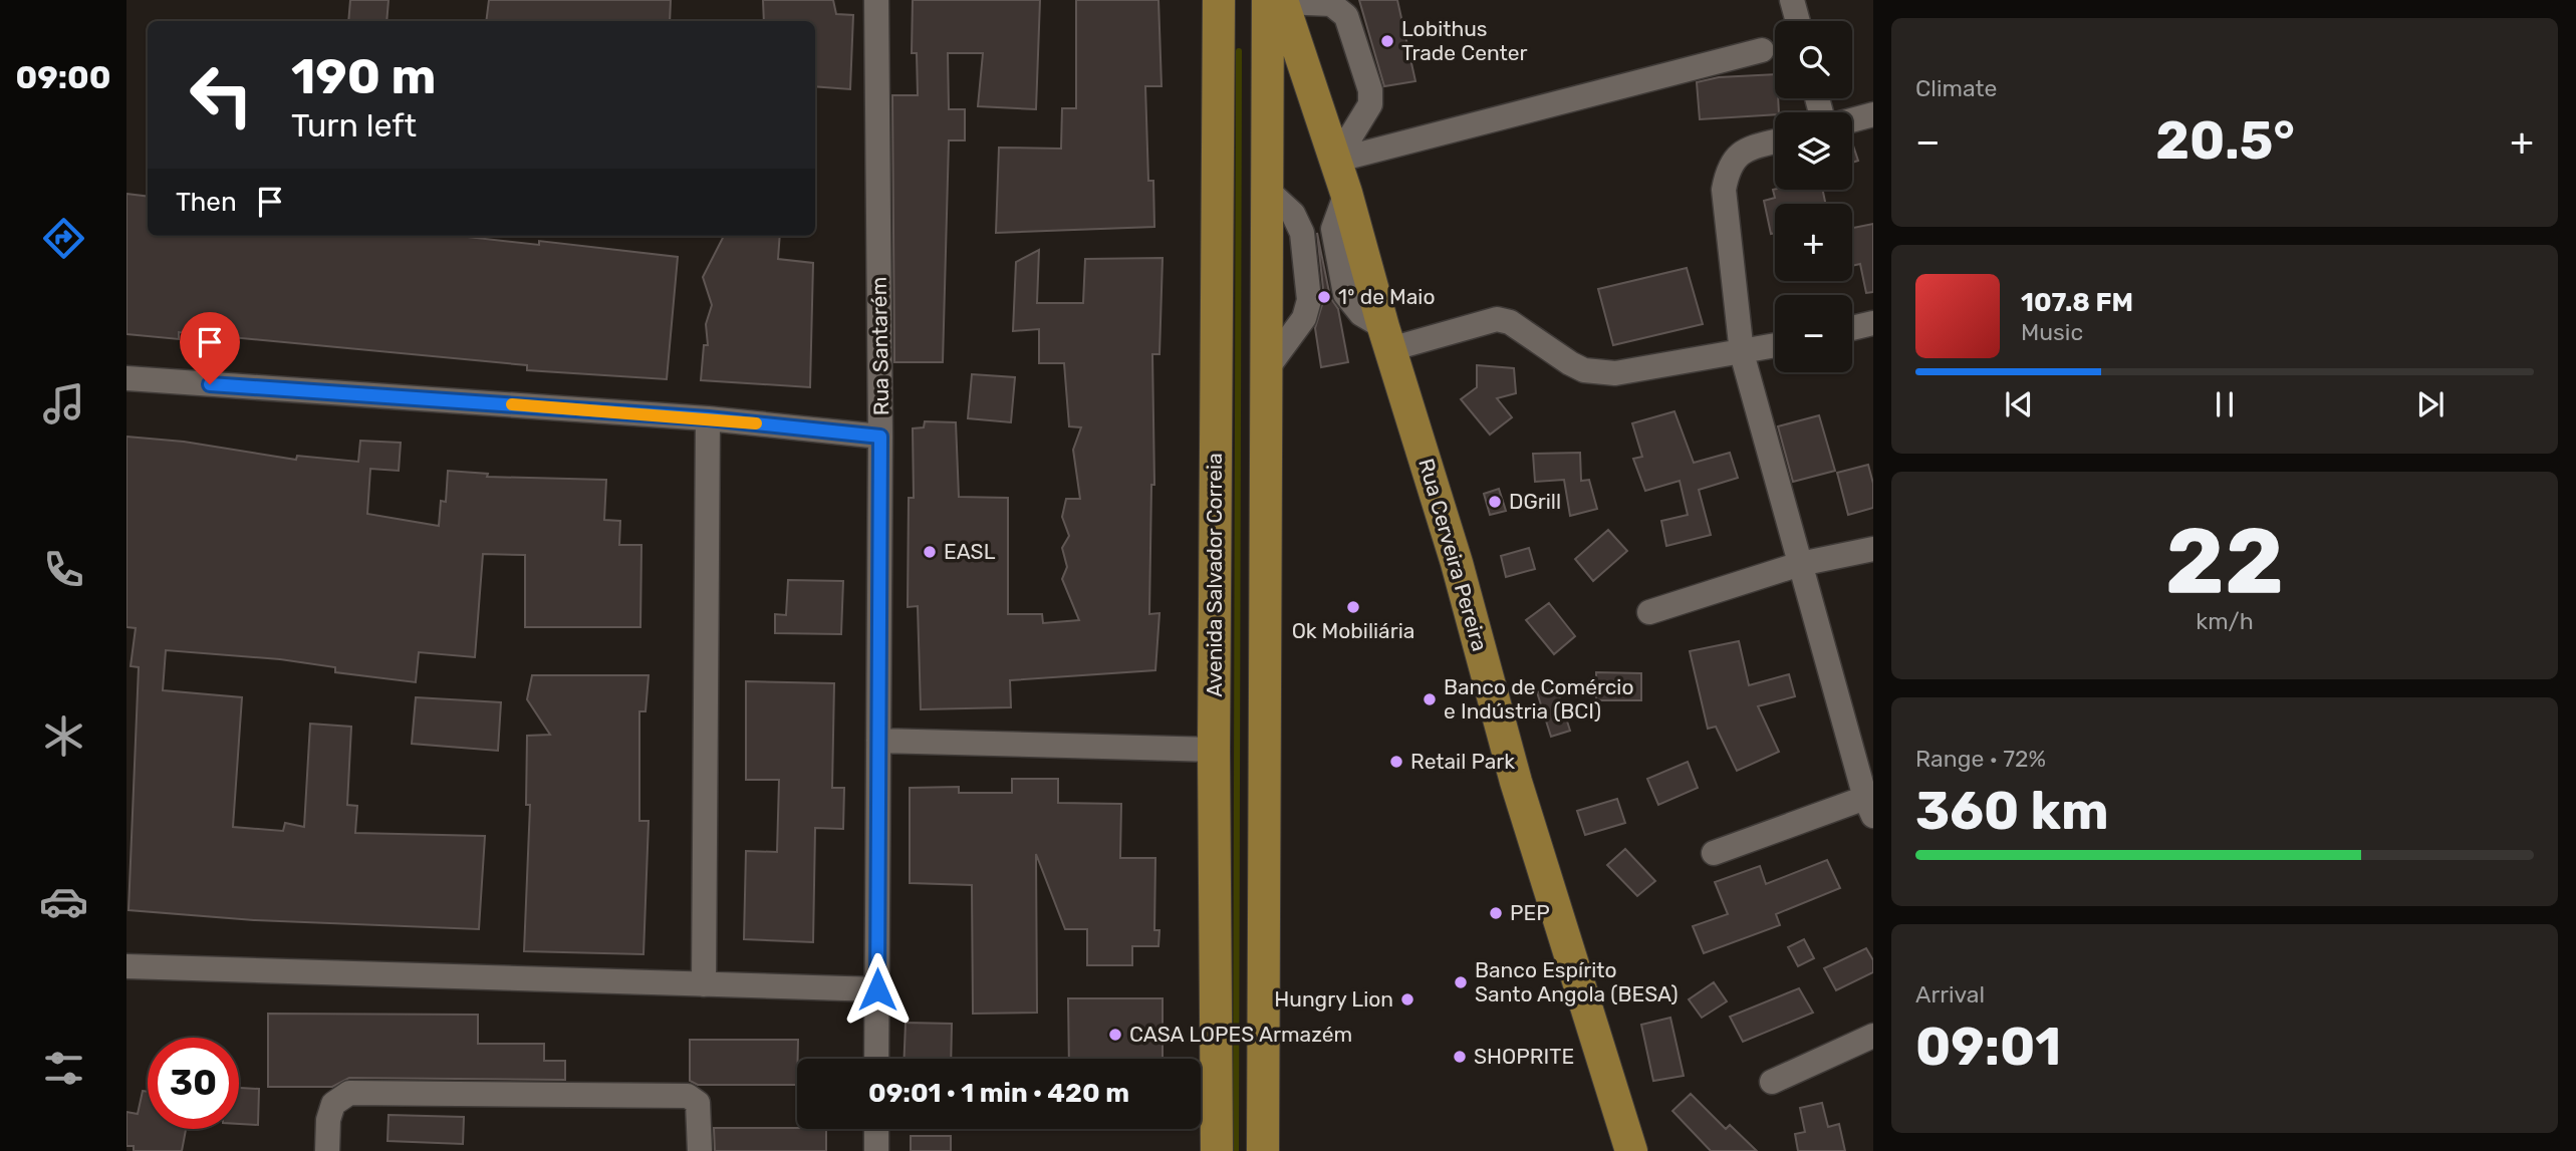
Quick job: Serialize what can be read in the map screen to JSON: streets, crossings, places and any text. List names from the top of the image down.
{
  "streets": {
    "main road": ["Rua Cerveira Pereira", "Avenida Salvador Correia"],
    "street": ["Rua Santarém"]
  },
  "places": [
    "Lobithus Trade Center",
    "1º de Maio",
    "DGrill",
    "EASL",
    "Ok Mobiliária",
    "Banco de Comércio e Indústria (BCI)",
    "Retail Park",
    "PEP",
    "Banco Espírito Santo Angola (BESA)",
    "Hungry Lion",
    "CASA LOPES Armazém",
    "SHOPRITE"
  ],
  "page": {
    "tabs": "09:00",
    "tile": [
      "Climate",
      ["22", "km/h"],
      ["Range · 72%", "360 km"],
      ["Arrival", "09:01"]
    ],
    "map_buttons": ["+", "−"],
    "turn": ["190 m", "Turn left"],
    "heat": ["−", "20.5°", "+"],
    "then": "Then",
    "song": ["107.8 FM", "Music"],
    "limit": "30",
    "trip": "09:01 · 1 min · 420 m"
  }
}
